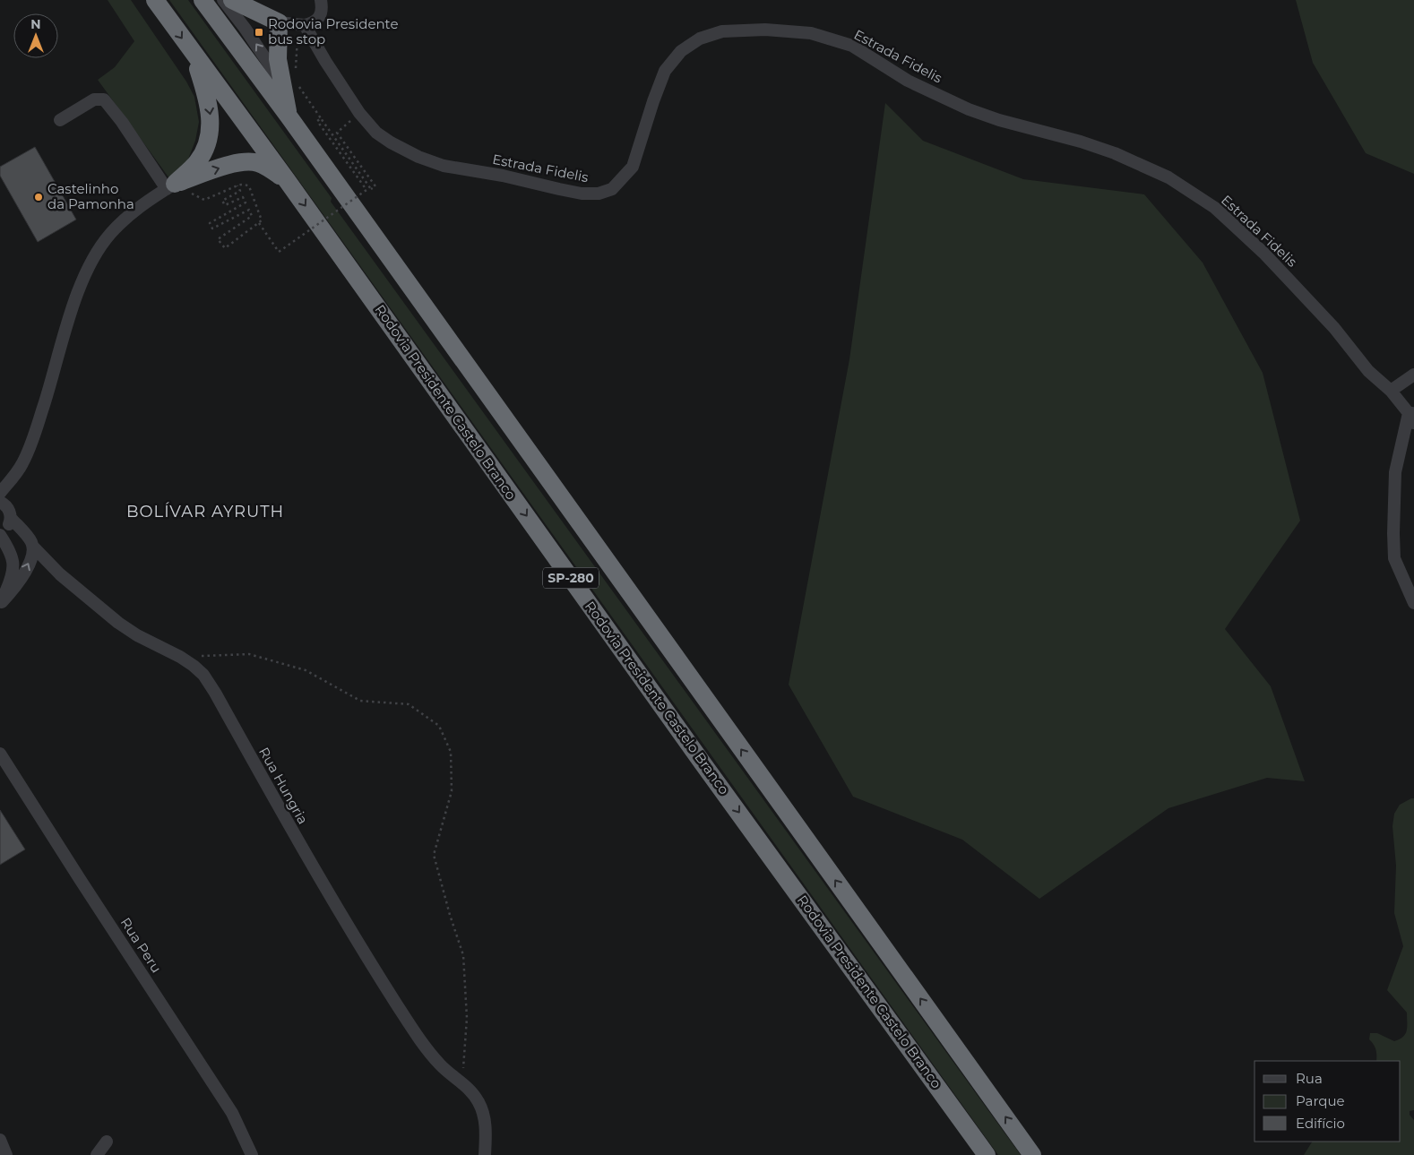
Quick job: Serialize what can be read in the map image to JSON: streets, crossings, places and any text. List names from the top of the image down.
{
  "streets": {
    "highway": ["Rodovia Presidente Castelo Branco", "SP-280"],
    "street": ["Estrada Fidelis", "Rua Hungria", "Rua Peru"]
  },
  "districts": ["BOLÍVAR AYRUTH"],
  "places": {
    "transit": ["Rodovia Presidente bus stop"],
    "other": ["Castelinho da Pamonha"]
  },
  "legend": ["Rua", "Parque", "Edifício"],
  "north": "top"
}
